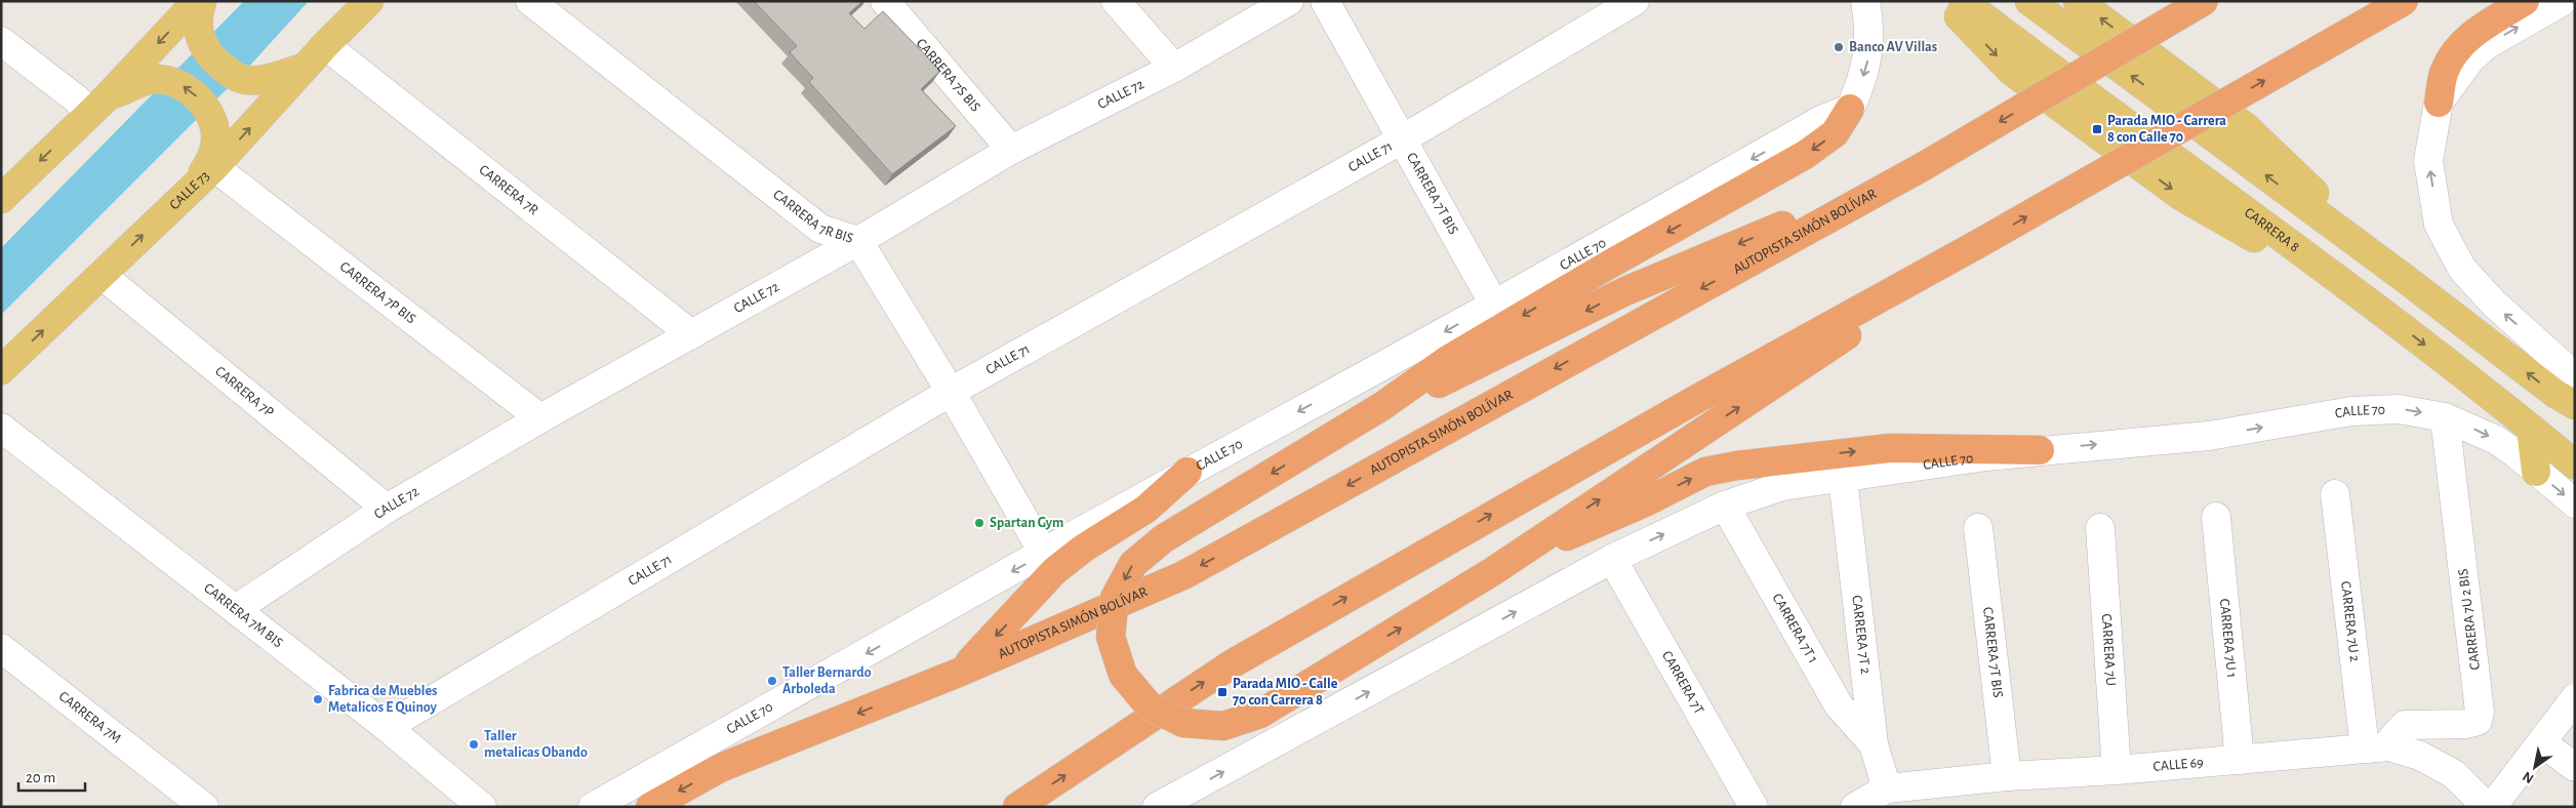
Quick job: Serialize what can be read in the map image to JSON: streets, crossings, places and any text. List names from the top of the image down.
{
  "streets": {
    "highway": ["AUTOPISTA SIMÓN BOLÍVAR"],
    "main road": ["CALLE 73", "CARRERA 8"],
    "street": [
      "CARRERA 7S BIS",
      "CALLE 72",
      "CALLE 71",
      "CARRERA 7R",
      "CARRERA 7T BIS",
      "CARRERA 7R BIS",
      "CALLE 70",
      "CARRERA 7P BIS",
      "CARRERA 7P",
      "CARRERA 7M BIS",
      "CARRERA 7U 2 BIS",
      "CARRERA 7U 2",
      "CARRERA 7T 1",
      "CARRERA 7T 2",
      "CARRERA 7U 1",
      "CARRERA 7U",
      "CARRERA 7T",
      "CARRERA 7M",
      "CALLE 69"
    ]
  },
  "crossings": [
    ["CARRERA 7S BIS", "CALLE 72"],
    ["CALLE 72", "CARRERA 7R"],
    ["CALLE 72", "CARRERA 7R BIS"],
    ["CALLE 72", "CARRERA 7P BIS"],
    ["CALLE 72", "CARRERA 7P"],
    ["CALLE 72", "CARRERA 7M BIS"],
    ["CALLE 71", "CARRERA 7T BIS"],
    ["CALLE 71", "CARRERA 7R BIS"],
    ["CALLE 71", "CARRERA 7M BIS"],
    ["CARRERA 7R", "CALLE 73"],
    ["CALLE 73", "CARRERA 7P BIS"],
    ["CALLE 73", "CARRERA 7P"],
    ["CARRERA 7T BIS", "CALLE 70"],
    ["CARRERA 7T BIS", "CALLE 69"],
    ["CARRERA 7R BIS", "CALLE 70"],
    ["CALLE 70", "CARRERA 7U 2 BIS"],
    ["CALLE 70", "CARRERA 7T 1"],
    ["CALLE 70", "CARRERA 7T 2"],
    ["CALLE 70", "CARRERA 7T"],
    ["CARRERA 7U 2 BIS", "CARRERA 7U 2"],
    ["CARRERA 7U 2 BIS", "CALLE 69"],
    ["CARRERA 7U 2", "CALLE 69"],
    ["CARRERA 7T 1", "CARRERA 7T 2"],
    ["CARRERA 7T 2", "CALLE 69"],
    ["CARRERA 7U 1", "CALLE 69"],
    ["CARRERA 7U", "CALLE 69"]
  ],
  "places": {
    "other": [
      "Banco AV Villas",
      "Spartan Gym",
      "Taller Bernardo Arboleda",
      "Fabrica de Muebles Metalicos E Quinoy",
      "Taller metalicas Obando"
    ],
    "transit": ["Parada MIO - Carrera 8 con Calle 70", "Parada MIO - Calle 70 con Carrera 8"]
  },
  "scale_bar": "20 m",
  "north": "bottom left"
}
